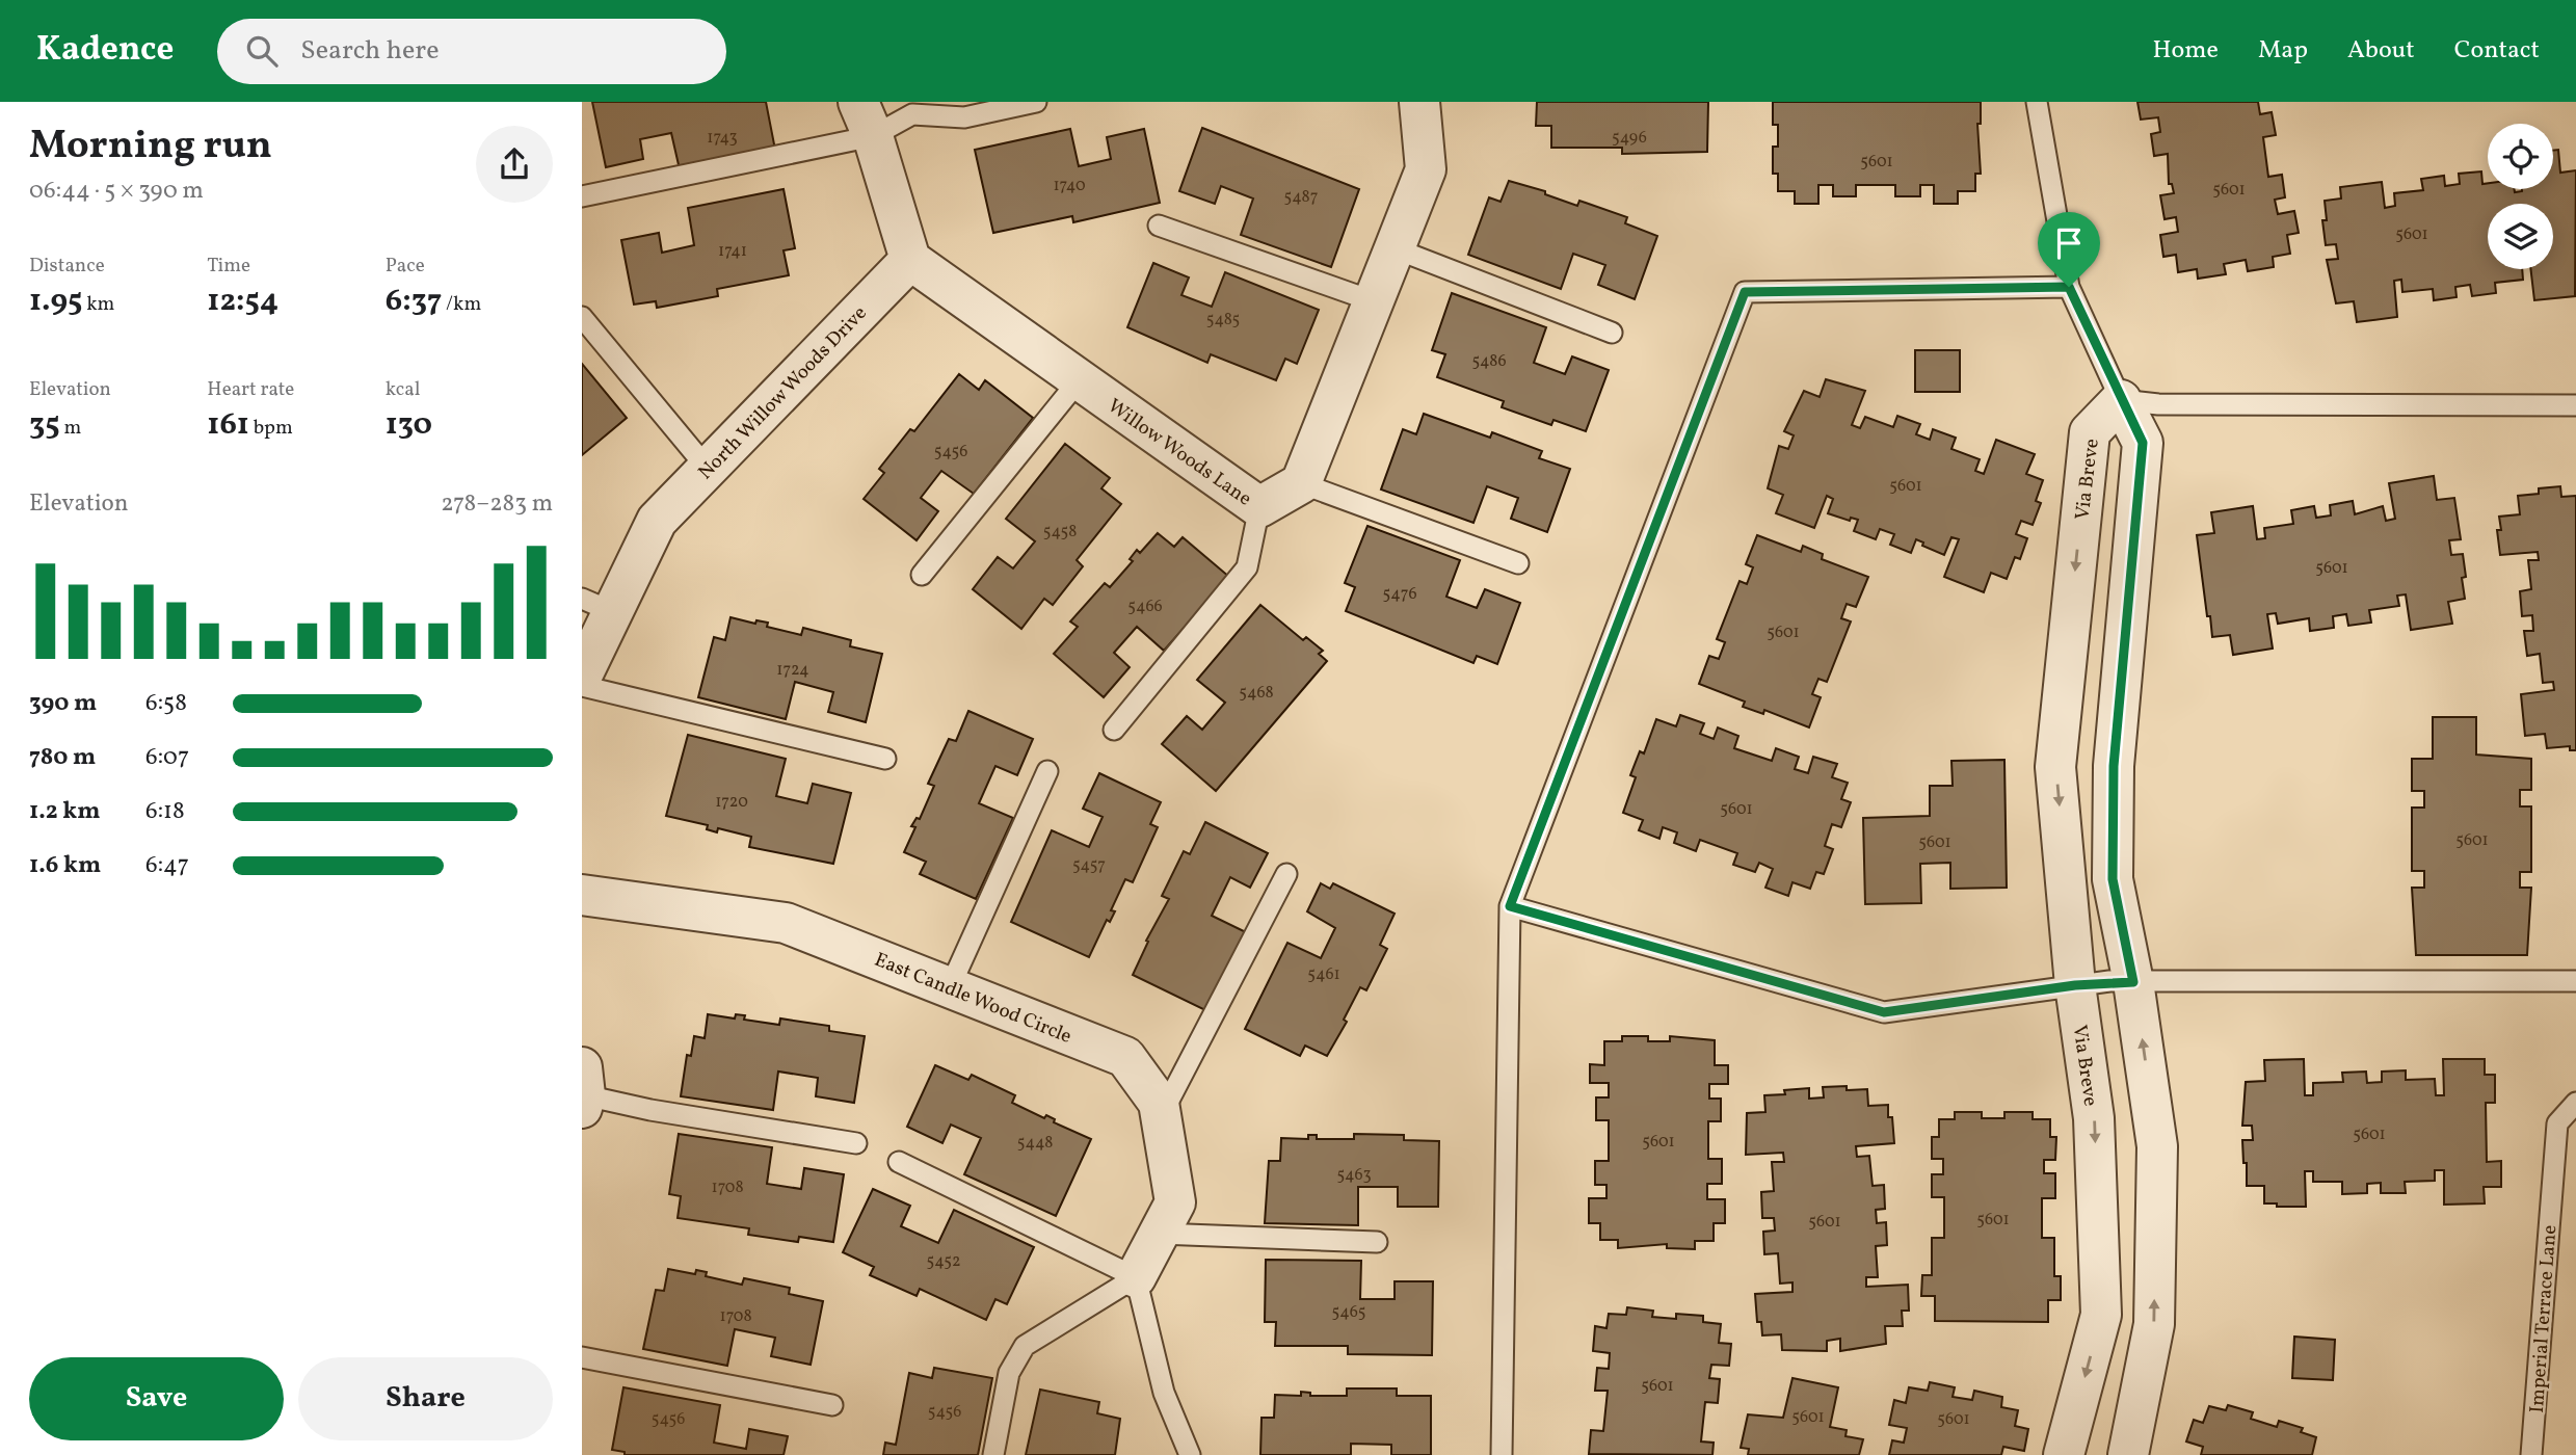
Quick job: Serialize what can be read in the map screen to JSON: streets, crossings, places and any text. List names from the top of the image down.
{
  "streets": {
    "street": [
      "North Willow Woods Drive",
      "Willow Woods Lane",
      "Via Breve",
      "East Candle Wood Circle"
    ],
    "lane": ["Imperial Terrace Lane"]
  },
  "crossings": [
    ["North Willow Woods Drive", "Willow Woods Lane"]
  ],
  "house_numbers": [
    "1743",
    "5496",
    "5601",
    "1740",
    "5601",
    "5487",
    "5601",
    "1741",
    "5485",
    "5486",
    "5456",
    "5601",
    "5458",
    "5601",
    "5476",
    "5466",
    "5601",
    "1724",
    "5468",
    "1720",
    "5601",
    "5601",
    "5601",
    "5457",
    "5461",
    "5601",
    "5601",
    "5448",
    "5463",
    "1708",
    "5601",
    "5601",
    "5452",
    "5465",
    "1708",
    "5601",
    "5456",
    "5601",
    "5456",
    "5601"
  ],
  "page": {
    "header": "Kadence",
    "search": "Search here",
    "nav": [
      "Home",
      "Map",
      "About",
      "Contact"
    ],
    "heading": ["Morning run", "06:44 · 5 × 390 m"],
    "stats": [
      ["Distance", "1.95 km"],
      ["Time", "12:54"],
      ["Pace", "6:37 /km"],
      ["Elevation", "35 m"],
      ["Heart rate", "161 bpm"],
      ["kcal", "130"]
    ],
    "chart": ["Elevation", "278–283 m"],
    "list": [
      {
        "name": "390 m",
        "note": "6:58"
      },
      {
        "name": "780 m",
        "note": "6:07"
      },
      {
        "name": "1.2 km",
        "note": "6:18"
      },
      {
        "name": "1.6 km",
        "note": "6:47"
      }
    ],
    "buttons": ["Save", "Share"]
  }
}
